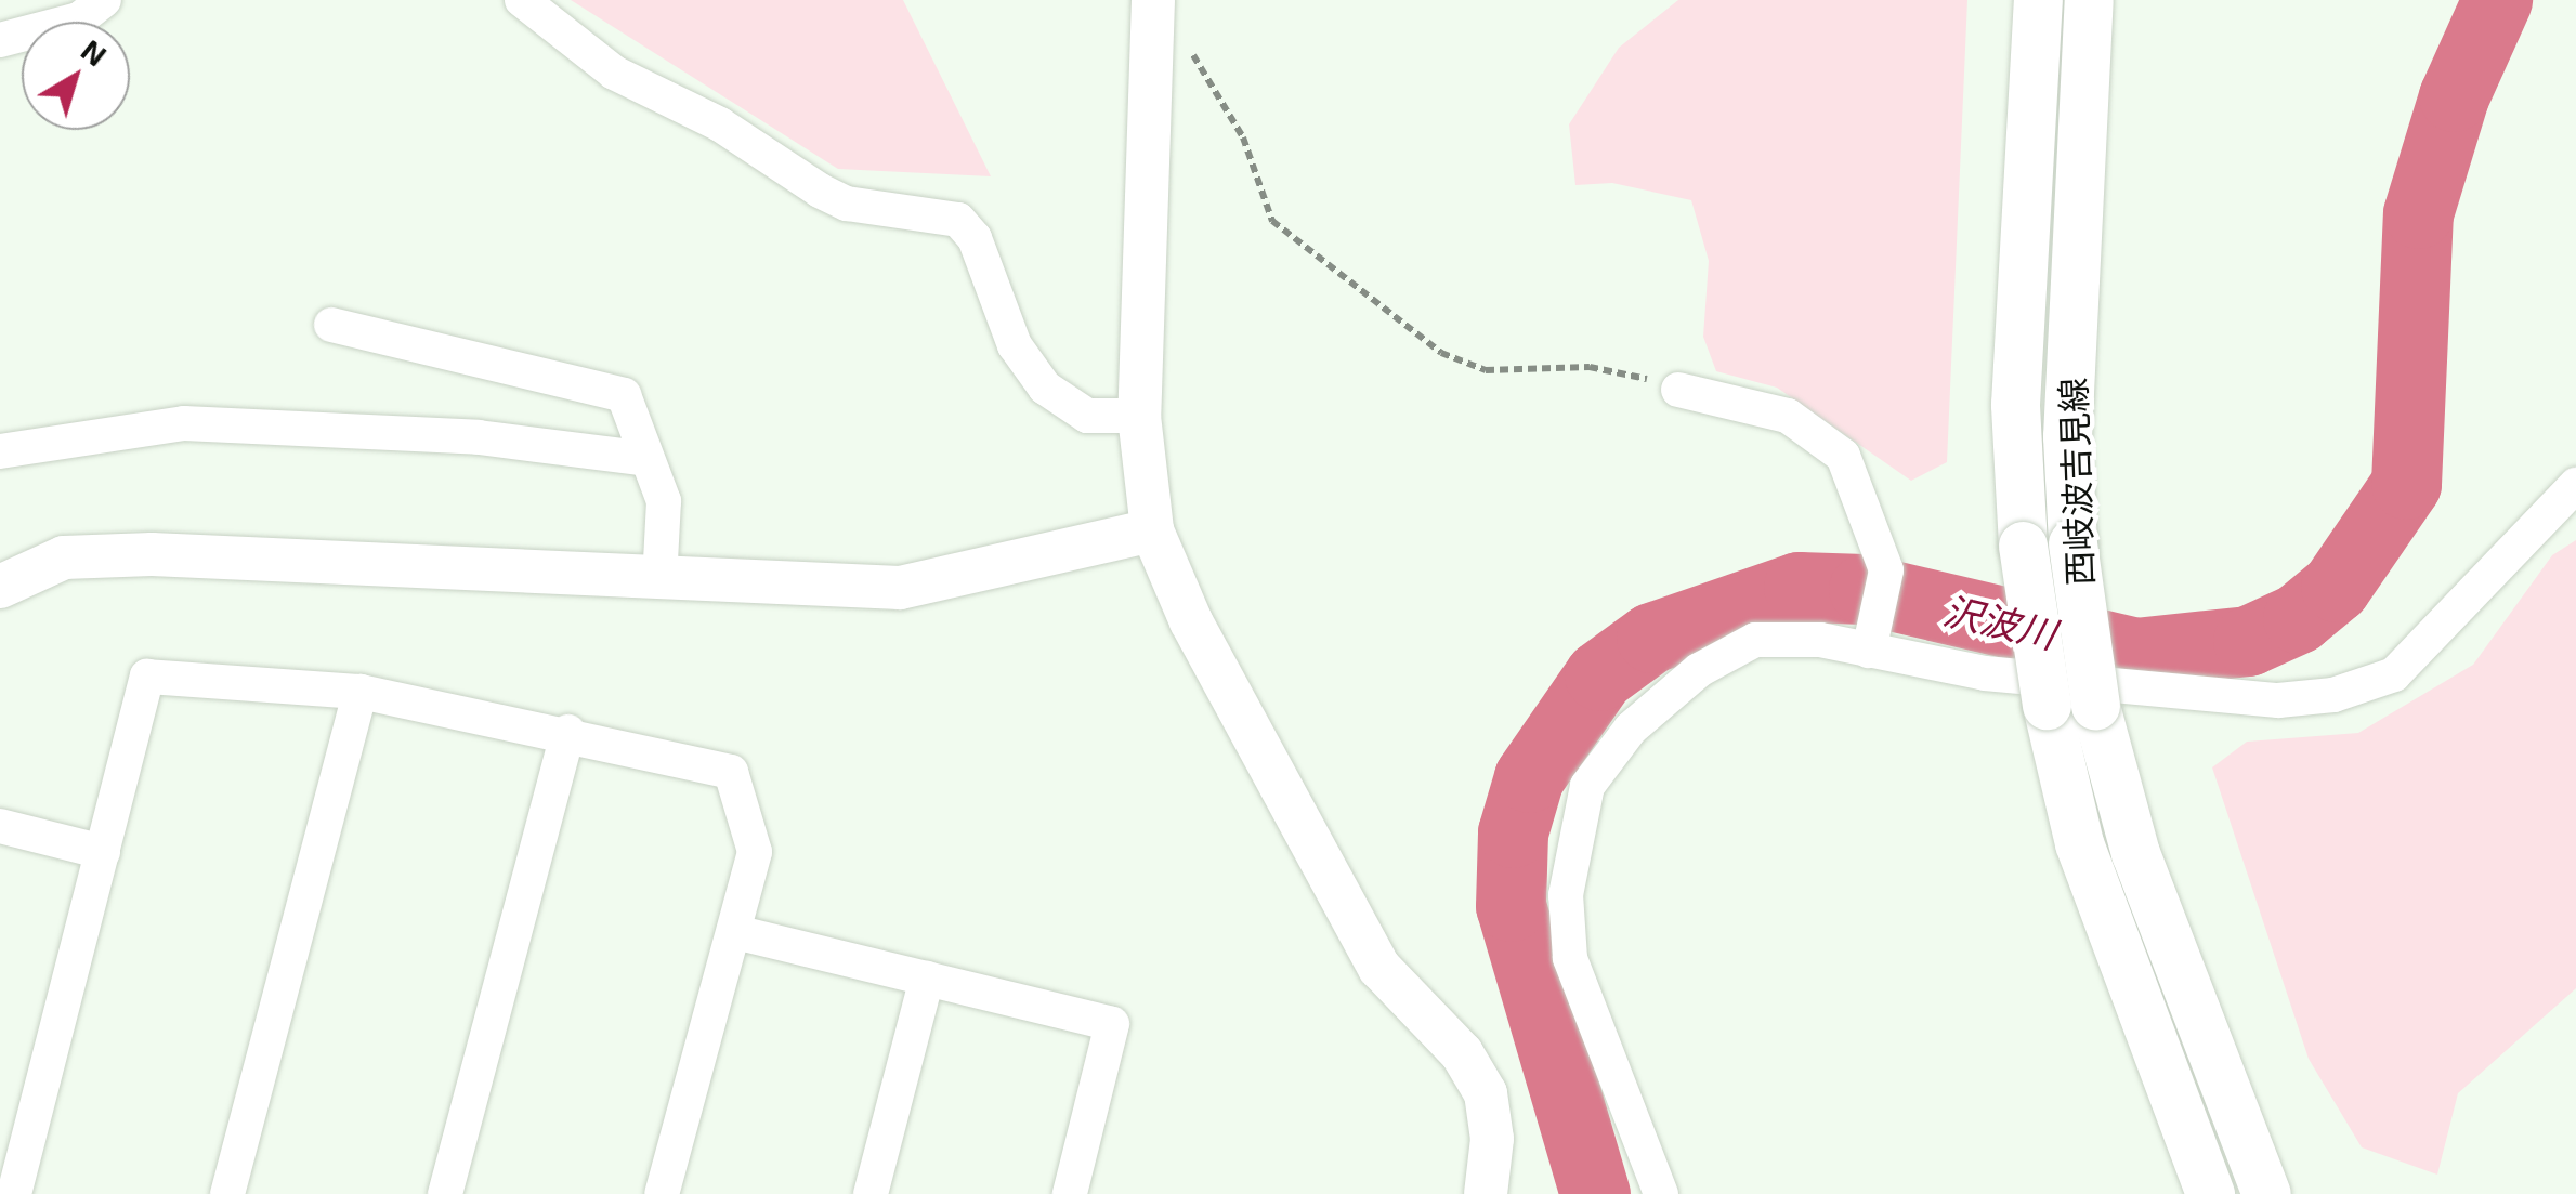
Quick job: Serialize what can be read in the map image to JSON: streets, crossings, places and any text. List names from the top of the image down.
{
  "streets": {
    "main road": ["西岐波吉見線"]
  },
  "water": ["沢波川"],
  "north": "top right"
}
